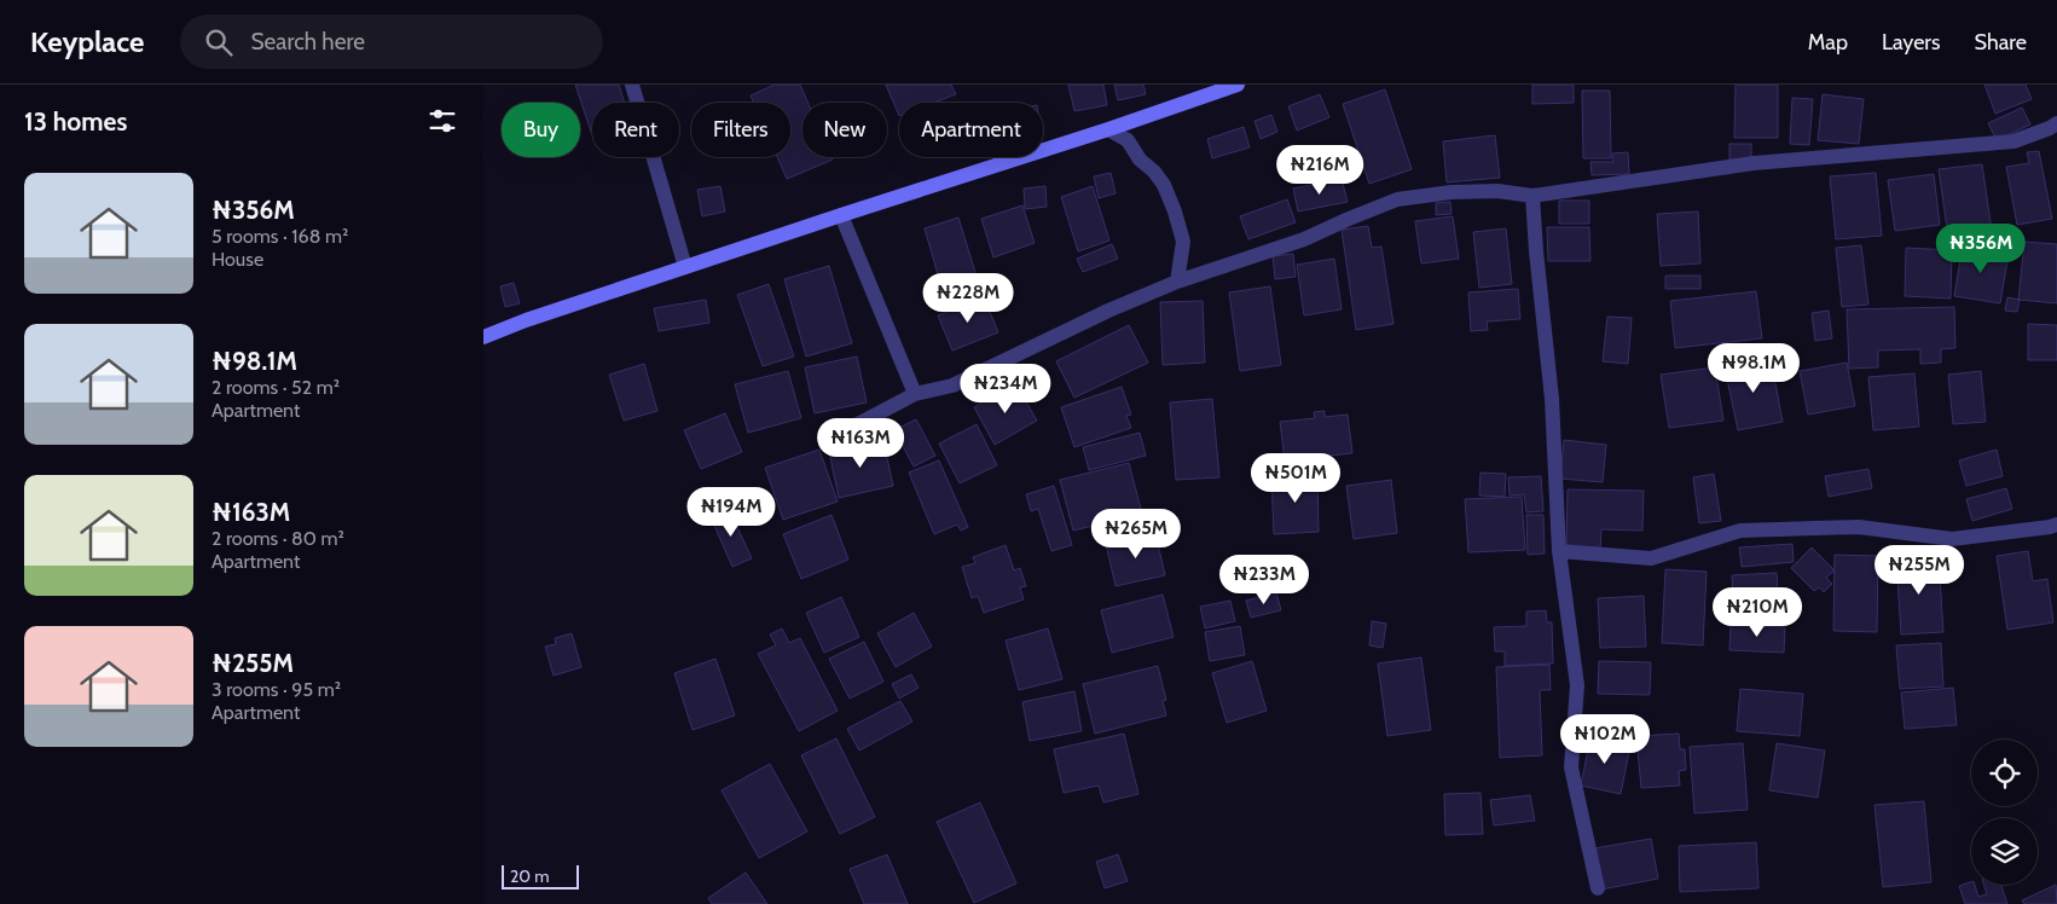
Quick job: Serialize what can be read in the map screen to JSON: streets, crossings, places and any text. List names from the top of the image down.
{
  "scale_bar": "20 m",
  "page": {
    "header": "Keyplace",
    "search": "Search here",
    "nav": ["Map", "Layers", "Share"],
    "heading": "13 homes",
    "chip": [
      "Buy",
      "Rent",
      "Filters",
      "New",
      "Apartment"
    ],
    "price": [
      "₦216M",
      "₦356M",
      "₦228M",
      "₦98.1M",
      "₦234M",
      "₦163M",
      "₦501M",
      "₦194M",
      "₦265M",
      "₦255M",
      "₦233M",
      "₦210M",
      "₦102M"
    ],
    "list": [
      {
        "name": "₦356M",
        "note": "5 rooms · 168 m² · House"
      },
      {
        "name": "₦98.1M",
        "note": "2 rooms · 52 m² · Apartment"
      },
      {
        "name": "₦163M",
        "note": "2 rooms · 80 m² · Apartment"
      },
      {
        "name": "₦255M",
        "note": "3 rooms · 95 m² · Apartment"
      }
    ],
    "scale": "20 m"
  }
}
